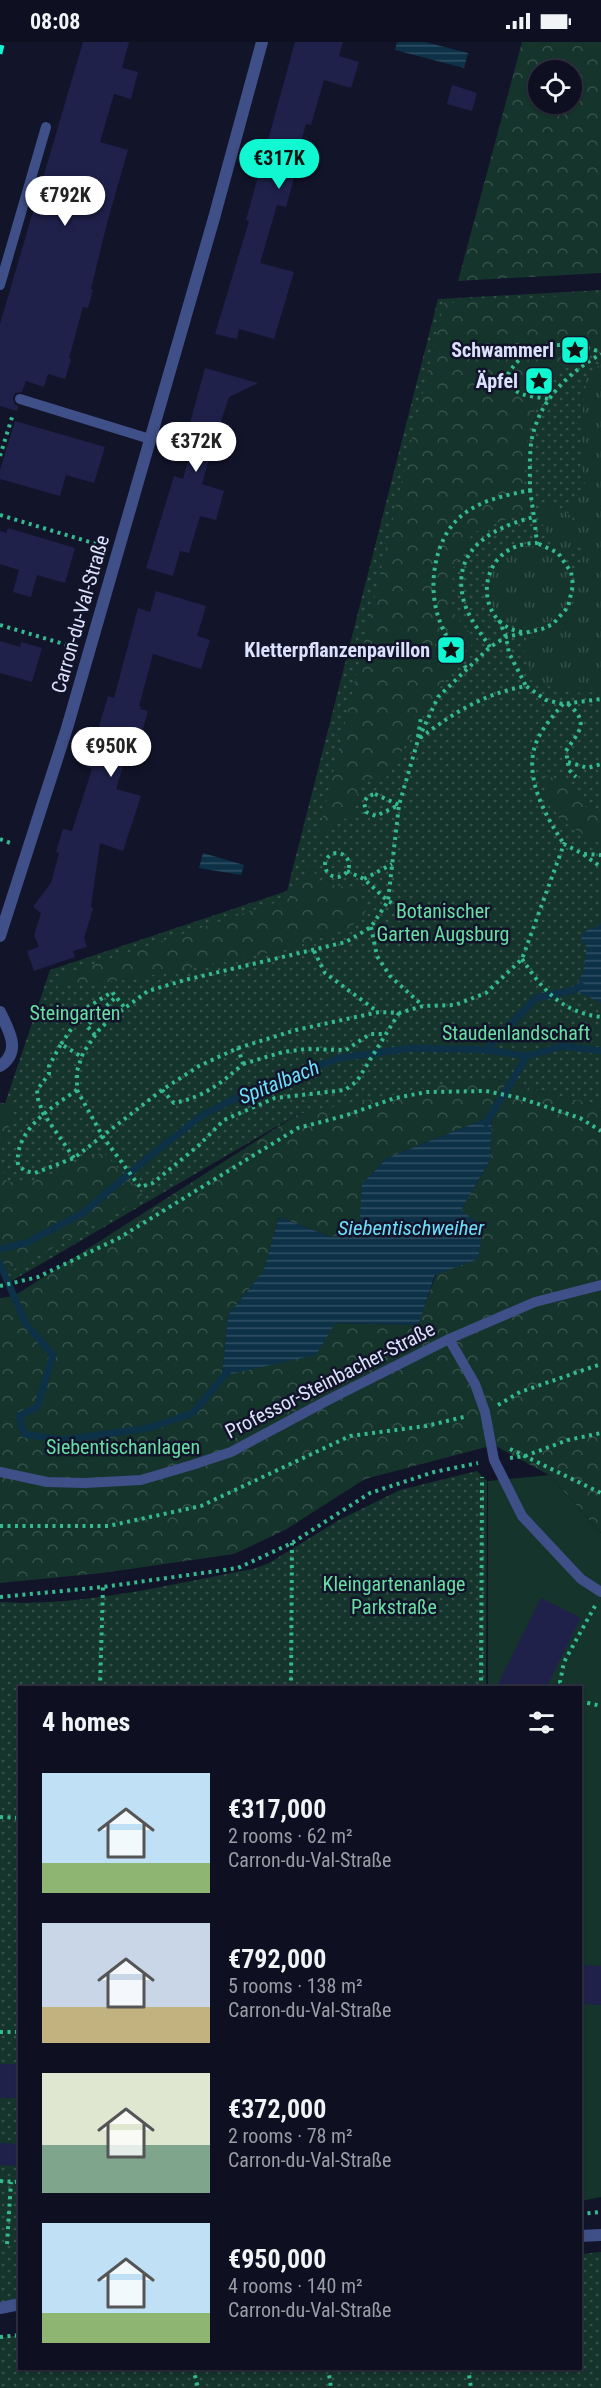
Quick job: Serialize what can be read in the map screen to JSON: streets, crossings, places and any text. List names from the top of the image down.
{
  "streets": {
    "street": ["Carron-du-Val-Straße"],
    "lane": ["Professor-Steinbacher-Straße"]
  },
  "water": ["Spitalbach", "Siebentischweiher"],
  "parks": [
    "Botanischer Garten Augsburg",
    "Steingarten",
    "Staudenlandschaft",
    "Siebentischanlagen",
    "Kleingartenanlage Parkstraße"
  ],
  "places": {
    "place": ["Schwammerl", "Äpfel", "Kletterpflanzenpavillon"]
  },
  "page": {
    "status": "08:08",
    "price": [
      "€317K",
      "€792K",
      "€372K",
      "€950K"
    ],
    "heading": "4 homes",
    "list": [
      {
        "name": "€317,000",
        "note": "2 rooms · 62 m² · Carron-du-Val-Straße"
      },
      {
        "name": "€792,000",
        "note": "5 rooms · 138 m² · Carron-du-Val-Straße"
      },
      {
        "name": "€372,000",
        "note": "2 rooms · 78 m² · Carron-du-Val-Straße"
      },
      {
        "name": "€950,000",
        "note": "4 rooms · 140 m² · Carron-du-Val-Straße"
      }
    ]
  }
}
